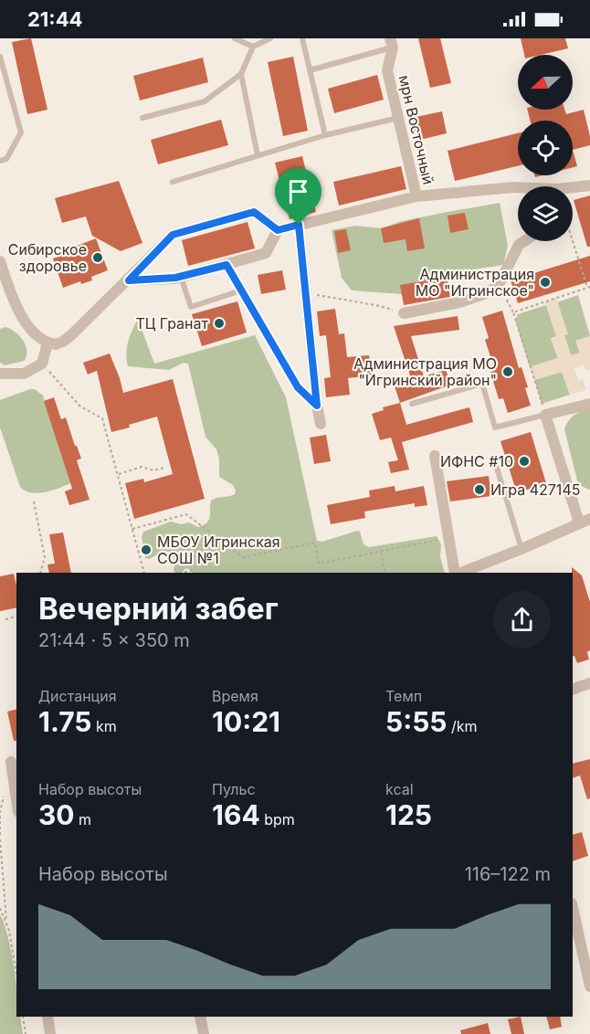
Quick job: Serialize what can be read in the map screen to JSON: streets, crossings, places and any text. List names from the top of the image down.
{
  "streets": {
    "street": ["мрн Восточный"]
  },
  "places": [
    "Сибирское здоровье",
    "Администрация МО \"Игринское\"",
    "ТЦ Гранат",
    "Администрация МО \"Игринский район\"",
    "ИФНС #10",
    "Игра 427145",
    "МБОУ Игринская СОШ №1"
  ],
  "north": "left",
  "page": {
    "status": "21:44",
    "heading": ["Вечерний забег", "21:44 · 5 × 350 m"],
    "stats": [
      ["Дистанция", "1.75 km"],
      ["Время", "10:21"],
      ["Темп", "5:55 /km"],
      ["Набор высоты", "30 m"],
      ["Пульс", "164 bpm"],
      ["kcal", "125"]
    ],
    "chart": ["Набор высоты", "116–122 m"]
  }
}
